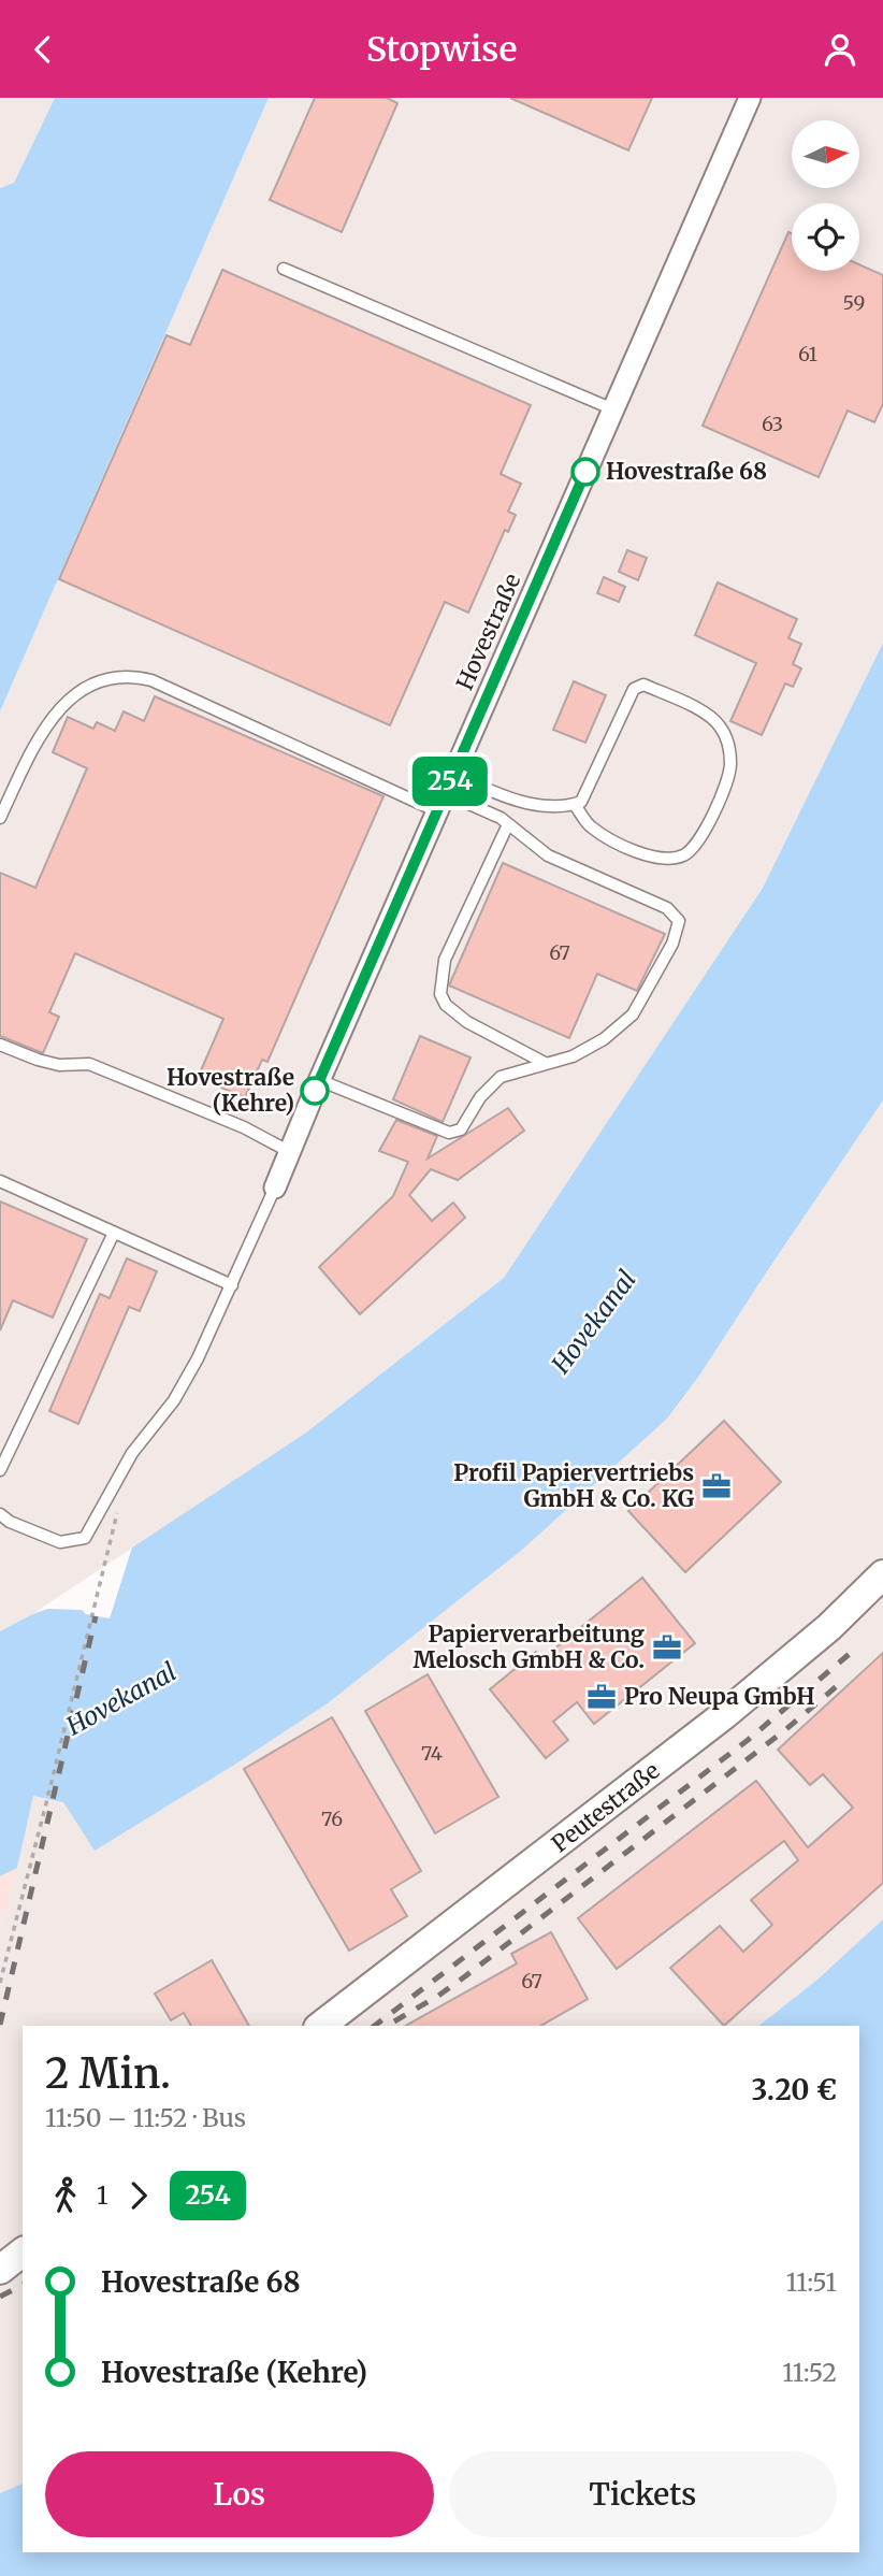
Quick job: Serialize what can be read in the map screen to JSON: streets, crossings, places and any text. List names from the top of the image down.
{
  "streets": {
    "street": ["Hovestraße", "Peutestraße"]
  },
  "water": ["Hovekanal"],
  "places": {
    "other": ["Hovestraße 68", "Hovestraße (Kehre)"],
    "office": ["Profil Papiervertriebs GmbH & Co. KG", "Papierverarbeitung Melosch GmbH & Co.", "Pro Neupa GmbH"]
  },
  "lines": ["bus line 254"],
  "house_numbers": [
    "59",
    "61",
    "63",
    "67",
    "74",
    "76",
    "67"
  ],
  "north": "right",
  "page": {
    "header": "Stopwise",
    "on_map": "254",
    "heading": ["2 Min.", "11:50 – 11:52 · Bus", "3.20 €"],
    "legs": ["1", "254"],
    "list": [
      {
        "name": "Hovestraße 68",
        "value": "11:51"
      },
      {
        "name": "Hovestraße (Kehre)",
        "value": "11:52"
      }
    ],
    "buttons": ["Los", "Tickets"]
  }
}
